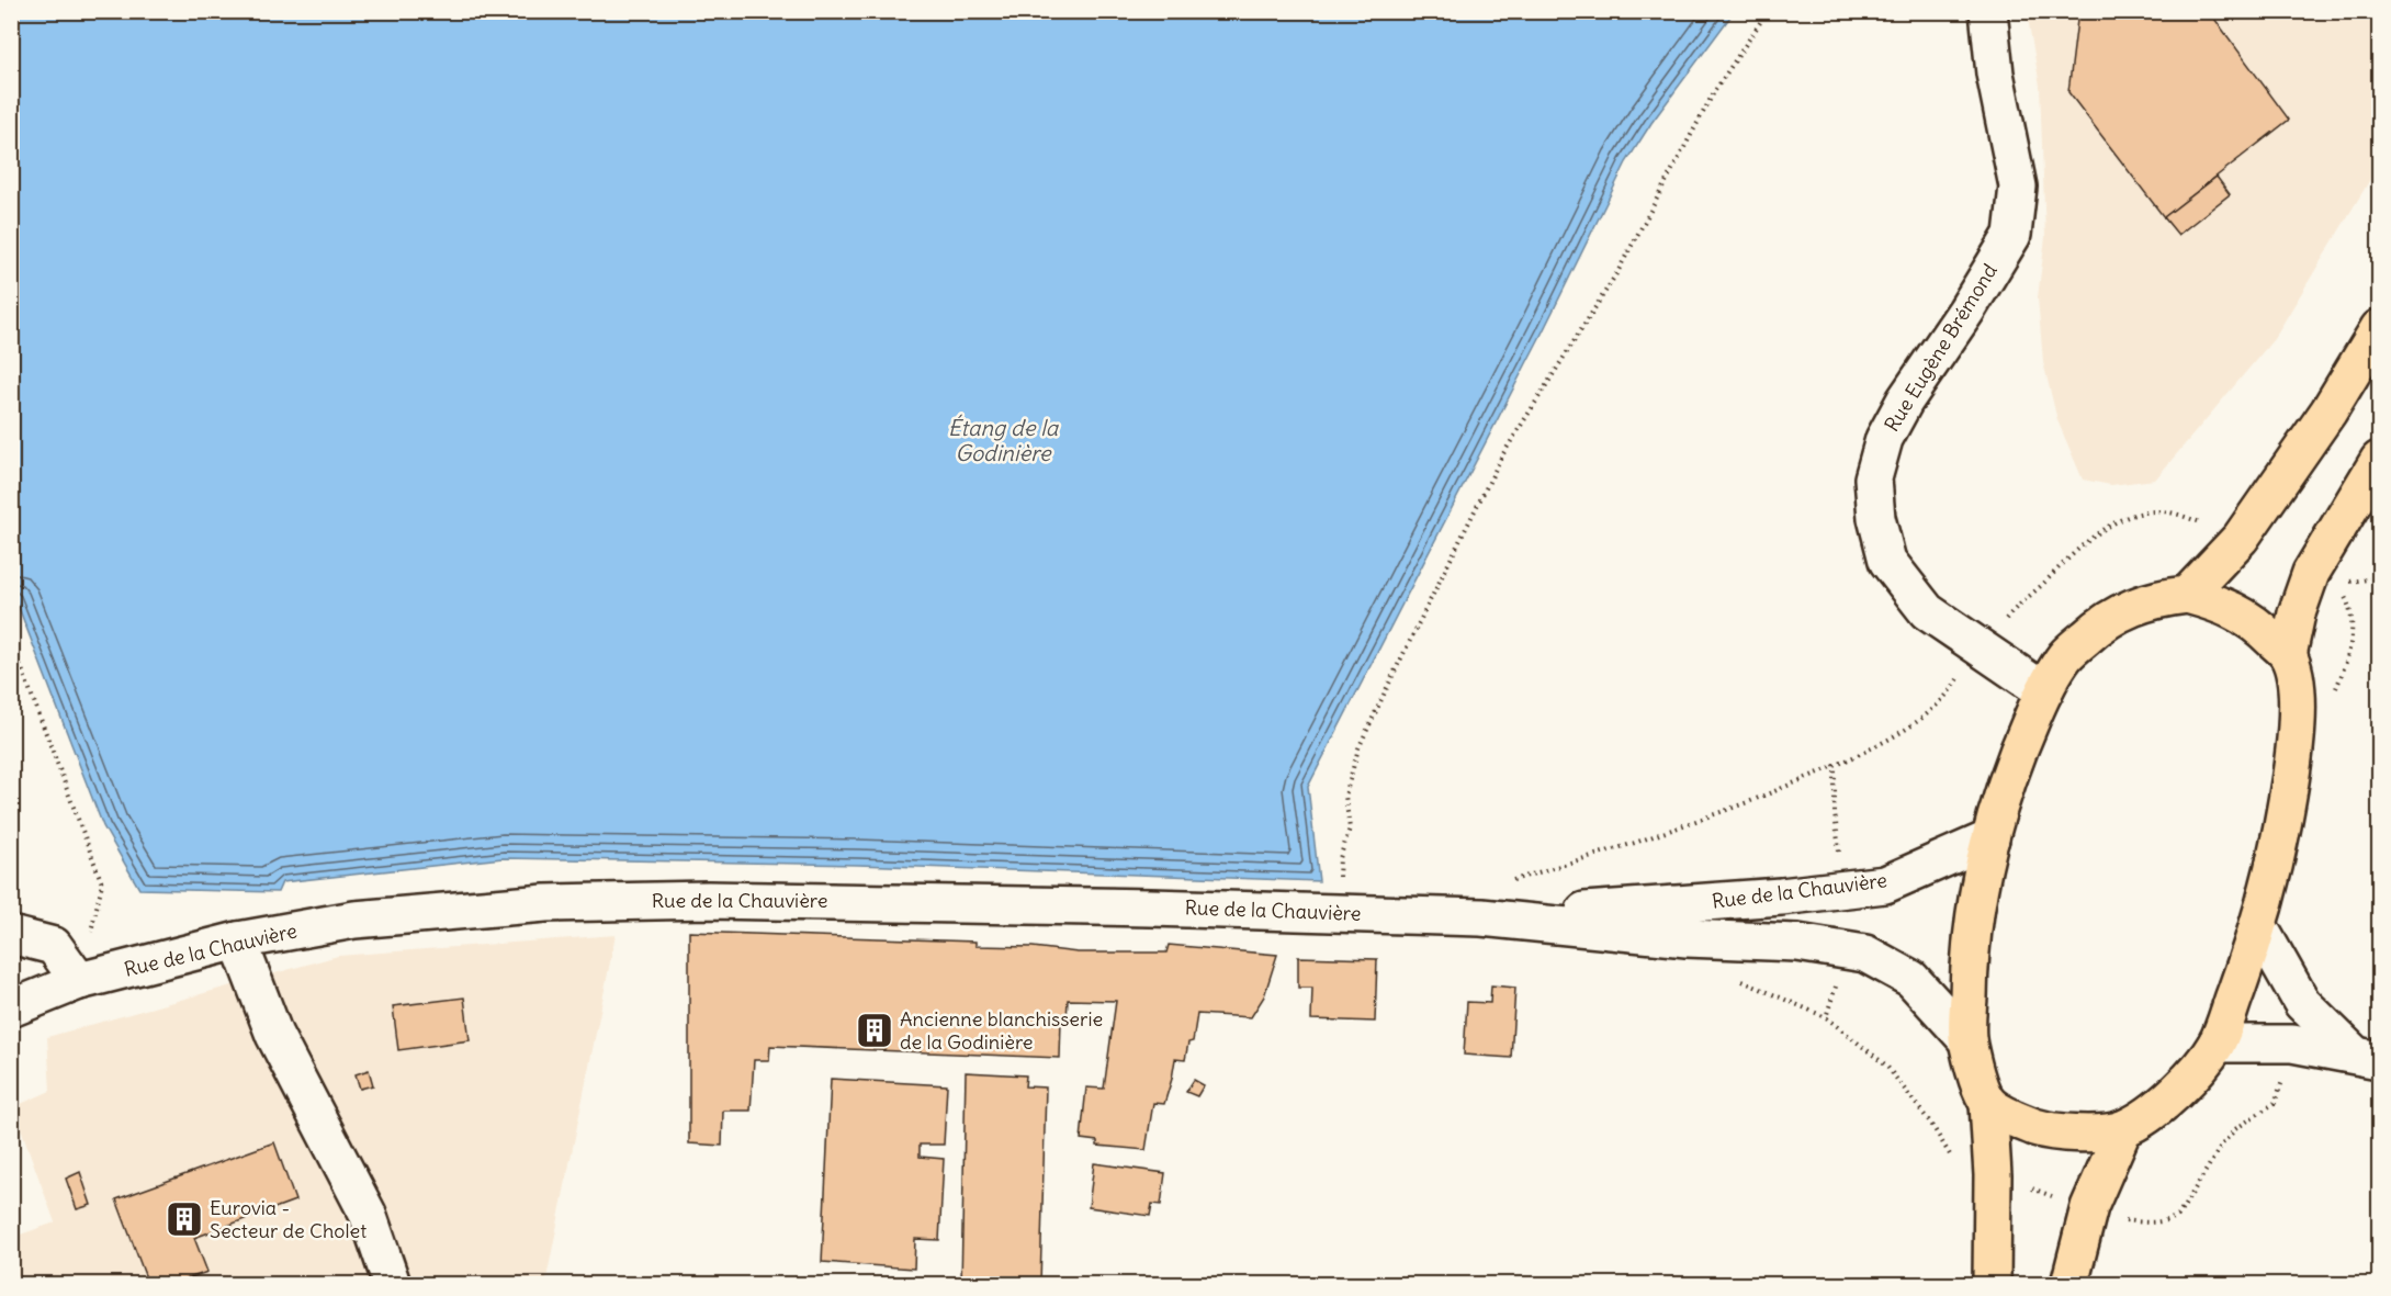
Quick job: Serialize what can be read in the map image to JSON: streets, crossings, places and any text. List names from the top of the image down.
{
  "streets": {
    "main road": ["Rue Eugène Brémond", "Rue de la Chauvière"]
  },
  "water": ["Étang de la Godinière"],
  "places": {
    "building": ["Ancienne blanchisserie de la Godinière", "Eurovia - Secteur de Cholet"]
  }
}
